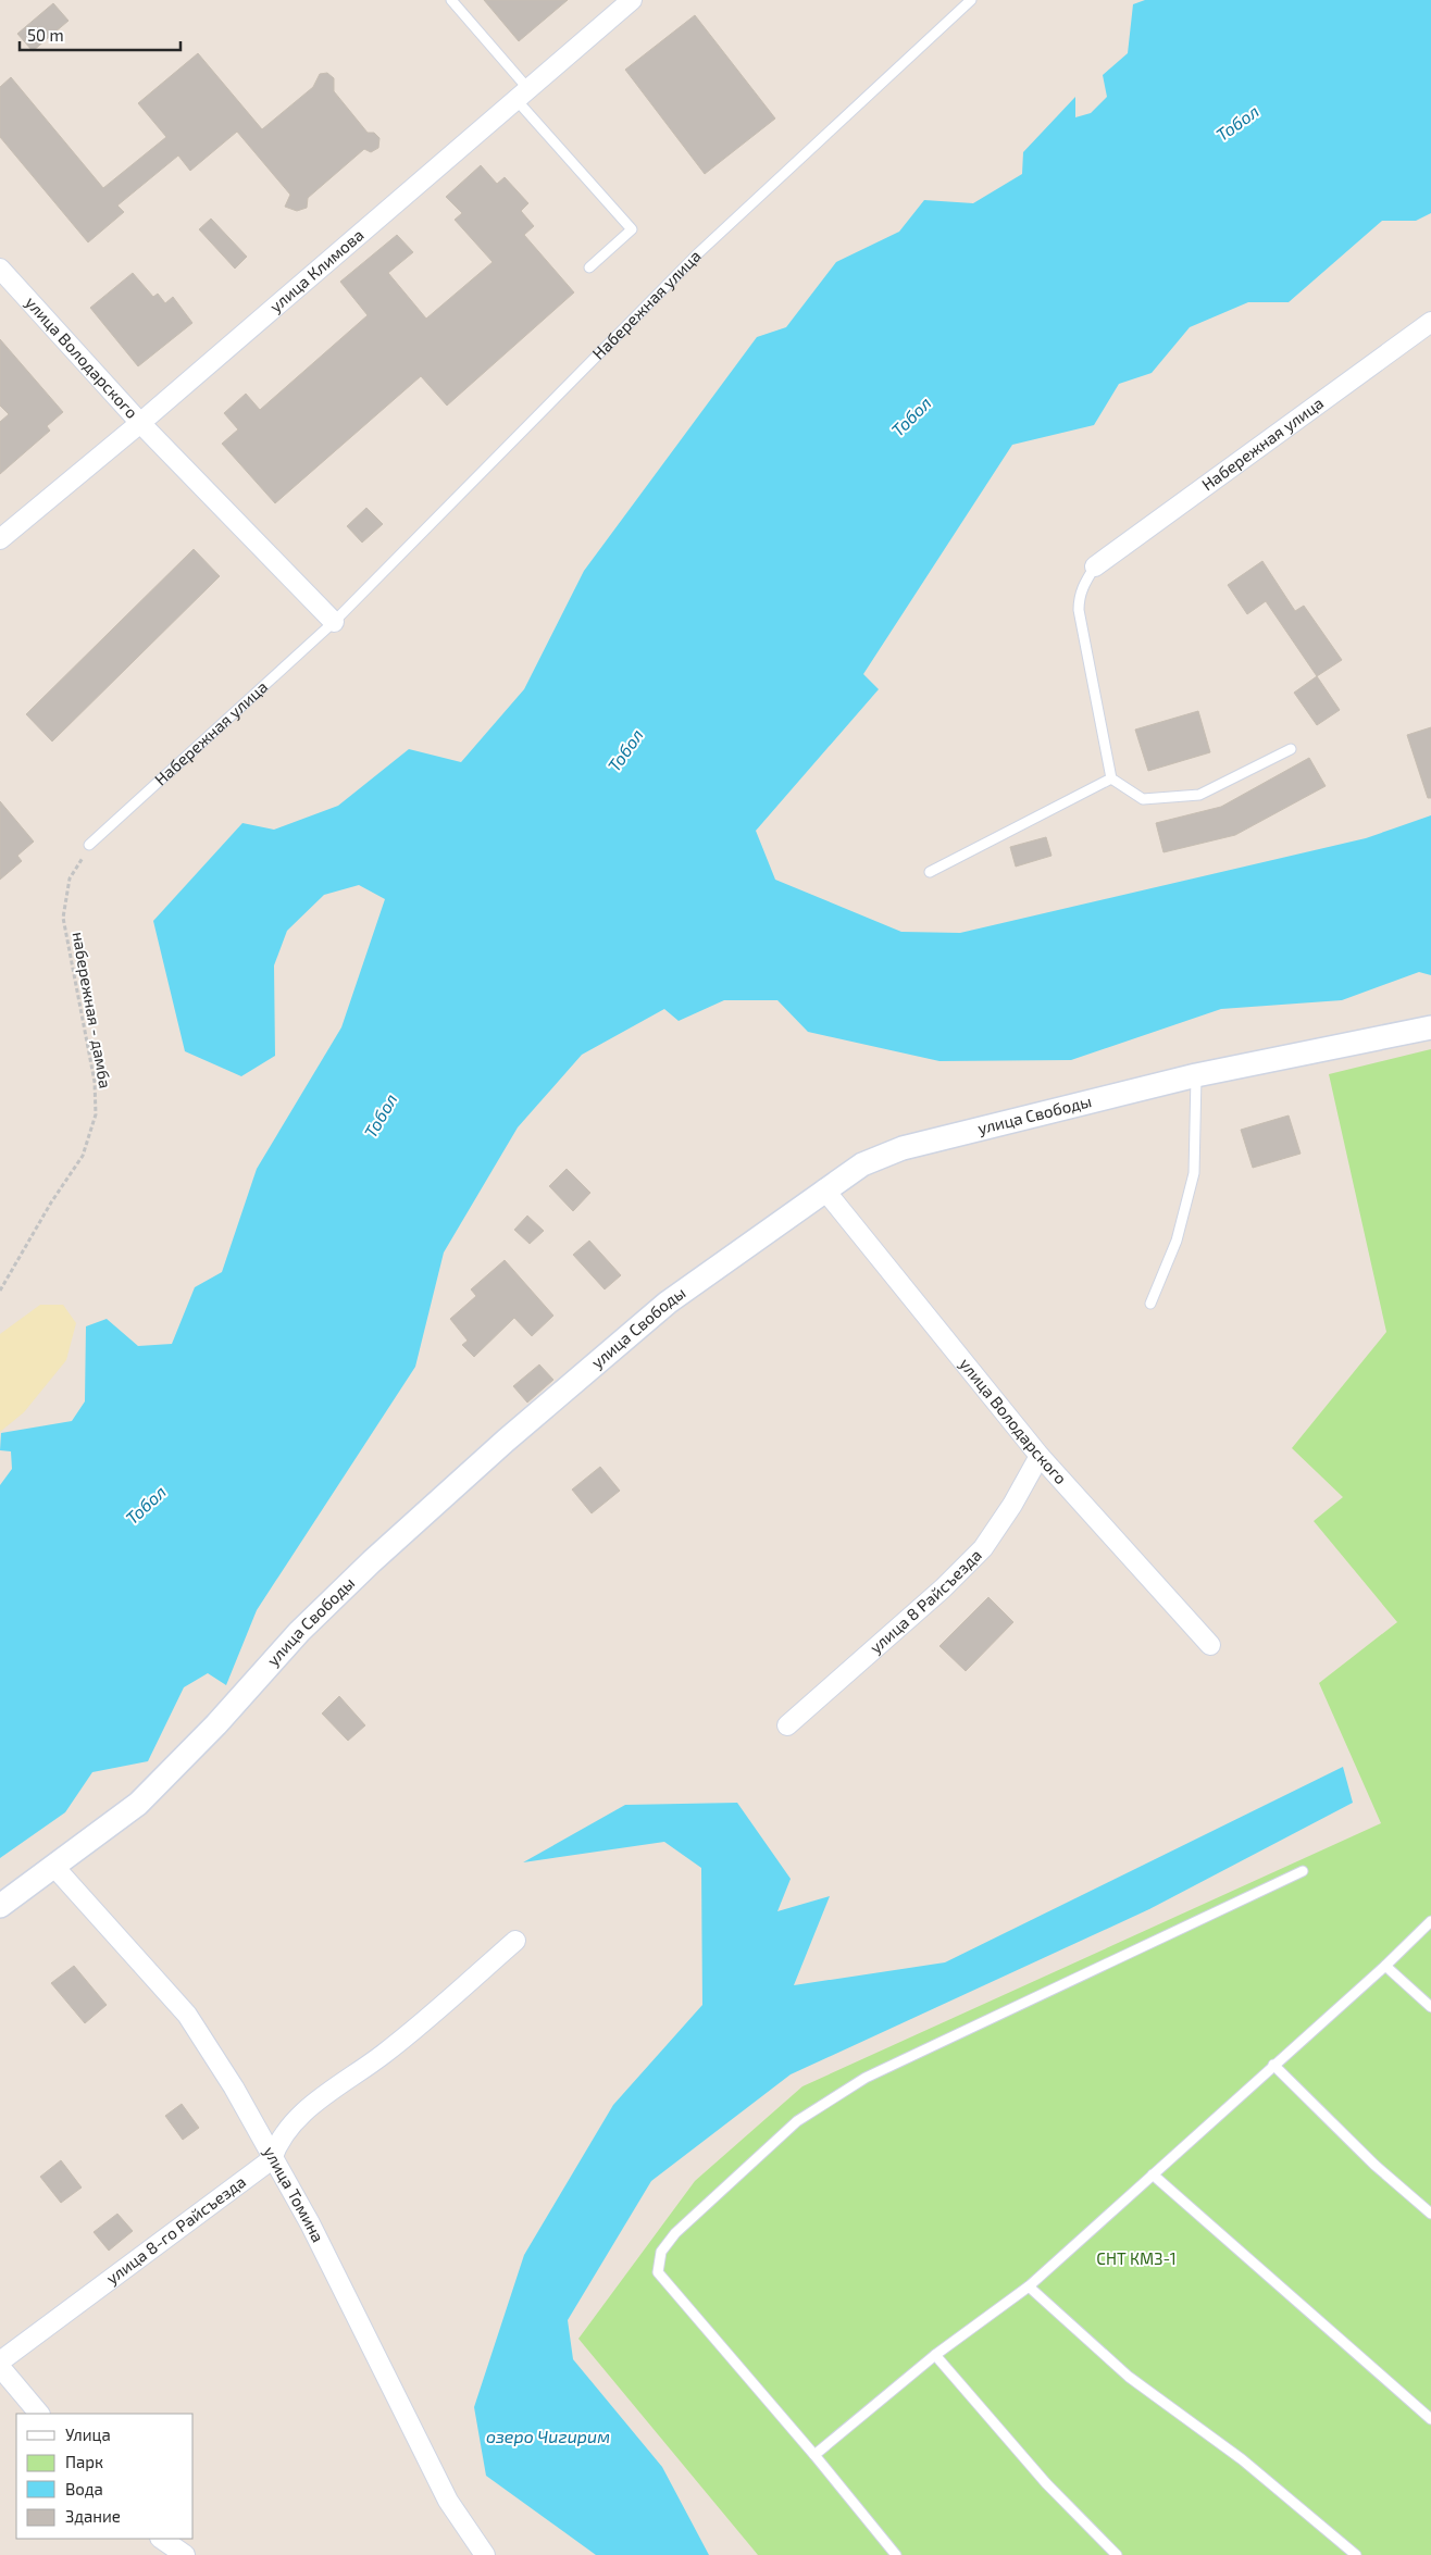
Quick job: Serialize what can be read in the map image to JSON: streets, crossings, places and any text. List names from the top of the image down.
{
  "streets": {
    "street": [
      "улица Климова",
      "Набережная улица",
      "улица Володарского",
      "улица Свободы",
      "улица 8 Райсъезда",
      "улица Томина",
      "улица 8-го Райсъезда"
    ],
    "path": ["набережная - дамба"]
  },
  "crossings": [
    ["улица Климова", "улица Володарского"],
    ["Набережная улица", "набережная - дамба"],
    ["улица Володарского", "улица Свободы"],
    ["улица Володарского", "улица 8 Райсъезда"],
    ["улица Свободы", "улица Томина"],
    ["улица Томина", "улица 8-го Райсъезда"]
  ],
  "water": ["Тобол", "озеро Чигирим"],
  "parks": ["СНТ КМЗ-1"],
  "legend": [
    "Улица",
    "Парк",
    "Вода",
    "Здание"
  ],
  "scale_bar": "50 m"
}
